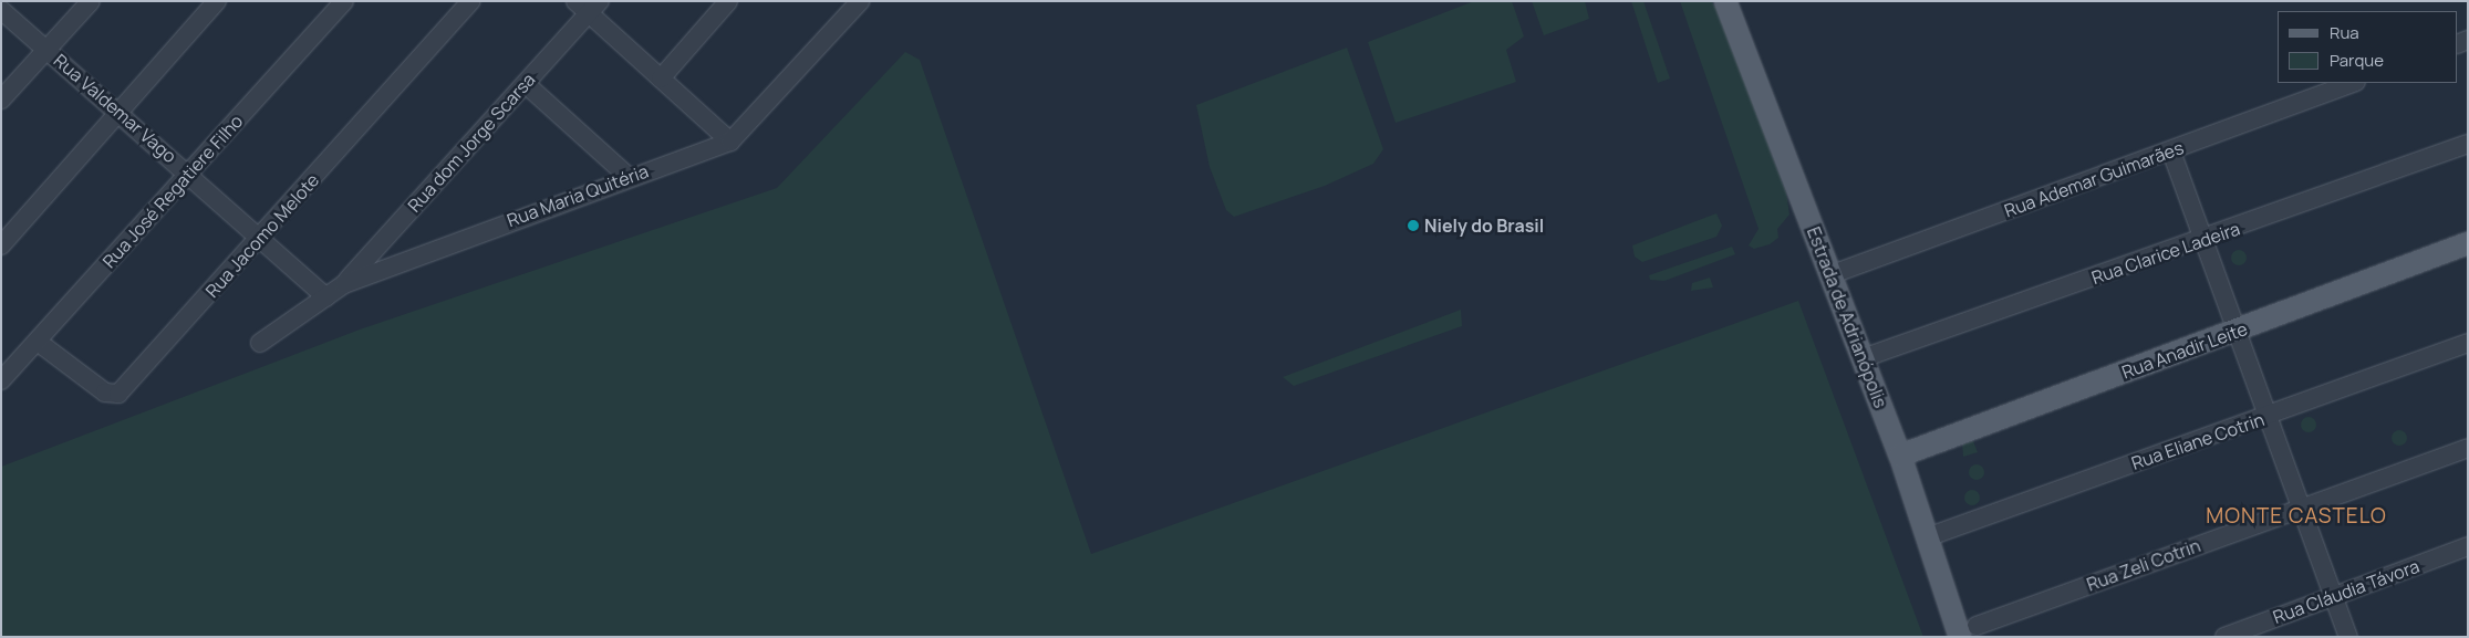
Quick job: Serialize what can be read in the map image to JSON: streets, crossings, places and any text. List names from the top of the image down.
{
  "streets": {
    "main road": ["Estrada de Adrianópolis", "Rua Anadir Leite"],
    "street": [
      "Rua Valdemar Vago",
      "Rua dom Jorge Scarsa",
      "Rua Ademar Guimarães",
      "Rua José Regatiere Filho",
      "Rua Maria Quitéria",
      "Rua Jacomo Melote",
      "Rua Clarice Ladeira",
      "Rua Eliane Cotrin",
      "Rua Zeli Cotrin",
      "Rua Cláudia Távora"
    ]
  },
  "crossings": [
    ["Rua Valdemar Vago", "Rua José Regatiere Filho"],
    ["Rua Valdemar Vago", "Rua Maria Quitéria"],
    ["Rua Valdemar Vago", "Rua Jacomo Melote"],
    ["Rua dom Jorge Scarsa", "Rua Maria Quitéria"],
    ["Rua Ademar Guimarães", "Estrada de Adrianópolis"],
    ["Rua José Regatiere Filho", "Rua Jacomo Melote"],
    ["Rua Clarice Ladeira", "Estrada de Adrianópolis"],
    ["Estrada de Adrianópolis", "Rua Anadir Leite"],
    ["Estrada de Adrianópolis", "Rua Eliane Cotrin"],
    ["Estrada de Adrianópolis", "Rua Zeli Cotrin"]
  ],
  "districts": ["MONTE CASTELO"],
  "places": ["Niely do Brasil"],
  "legend": ["Rua", "Parque"]
}
